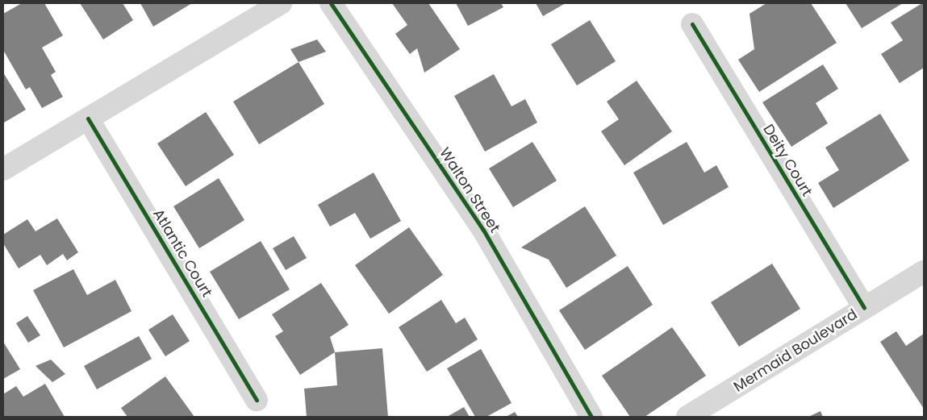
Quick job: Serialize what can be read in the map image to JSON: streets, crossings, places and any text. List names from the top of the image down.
{
  "streets": {
    "street": [
      "Deity Court",
      "Walton Street",
      "Atlantic Court",
      "Mermaid Boulevard"
    ]
  },
  "crossings": [
    ["Deity Court", "Mermaid Boulevard"]
  ]
}
